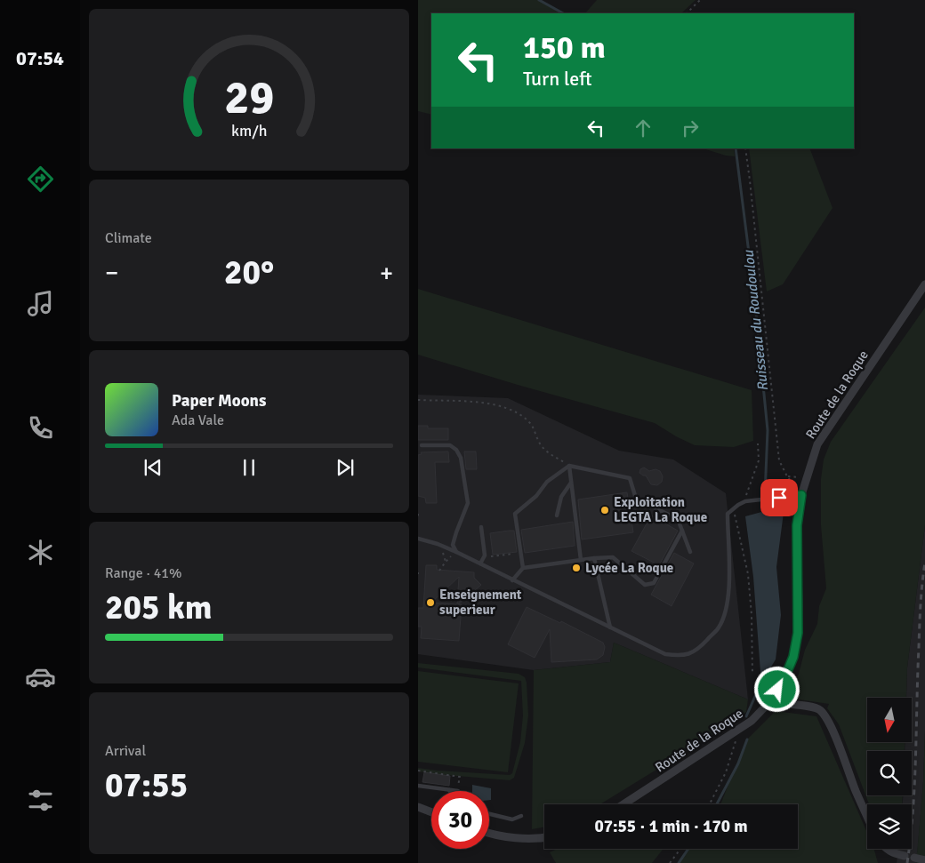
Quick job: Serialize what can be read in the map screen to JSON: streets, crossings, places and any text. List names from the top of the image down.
{
  "streets": {
    "street": ["Route de la Roque"]
  },
  "water": ["Ruisseau du Roudoulou"],
  "places": ["Exploitation LEGTA La Roque", "Lycée La Roque", "Enseignement superieur"],
  "north": "bottom",
  "page": {
    "tabs": "07:54",
    "turn": ["150 m", "Turn left"],
    "tile": [
      "Climate",
      ["Range · 41%", "205 km"],
      ["Arrival", "07:55"]
    ],
    "heat": ["−", "20°", "+"],
    "song": ["Paper Moons", "Ada Vale"],
    "limit": "30",
    "trip": "07:55 · 1 min · 170 m",
    "gauge": ["29", "km/h"]
  }
}
